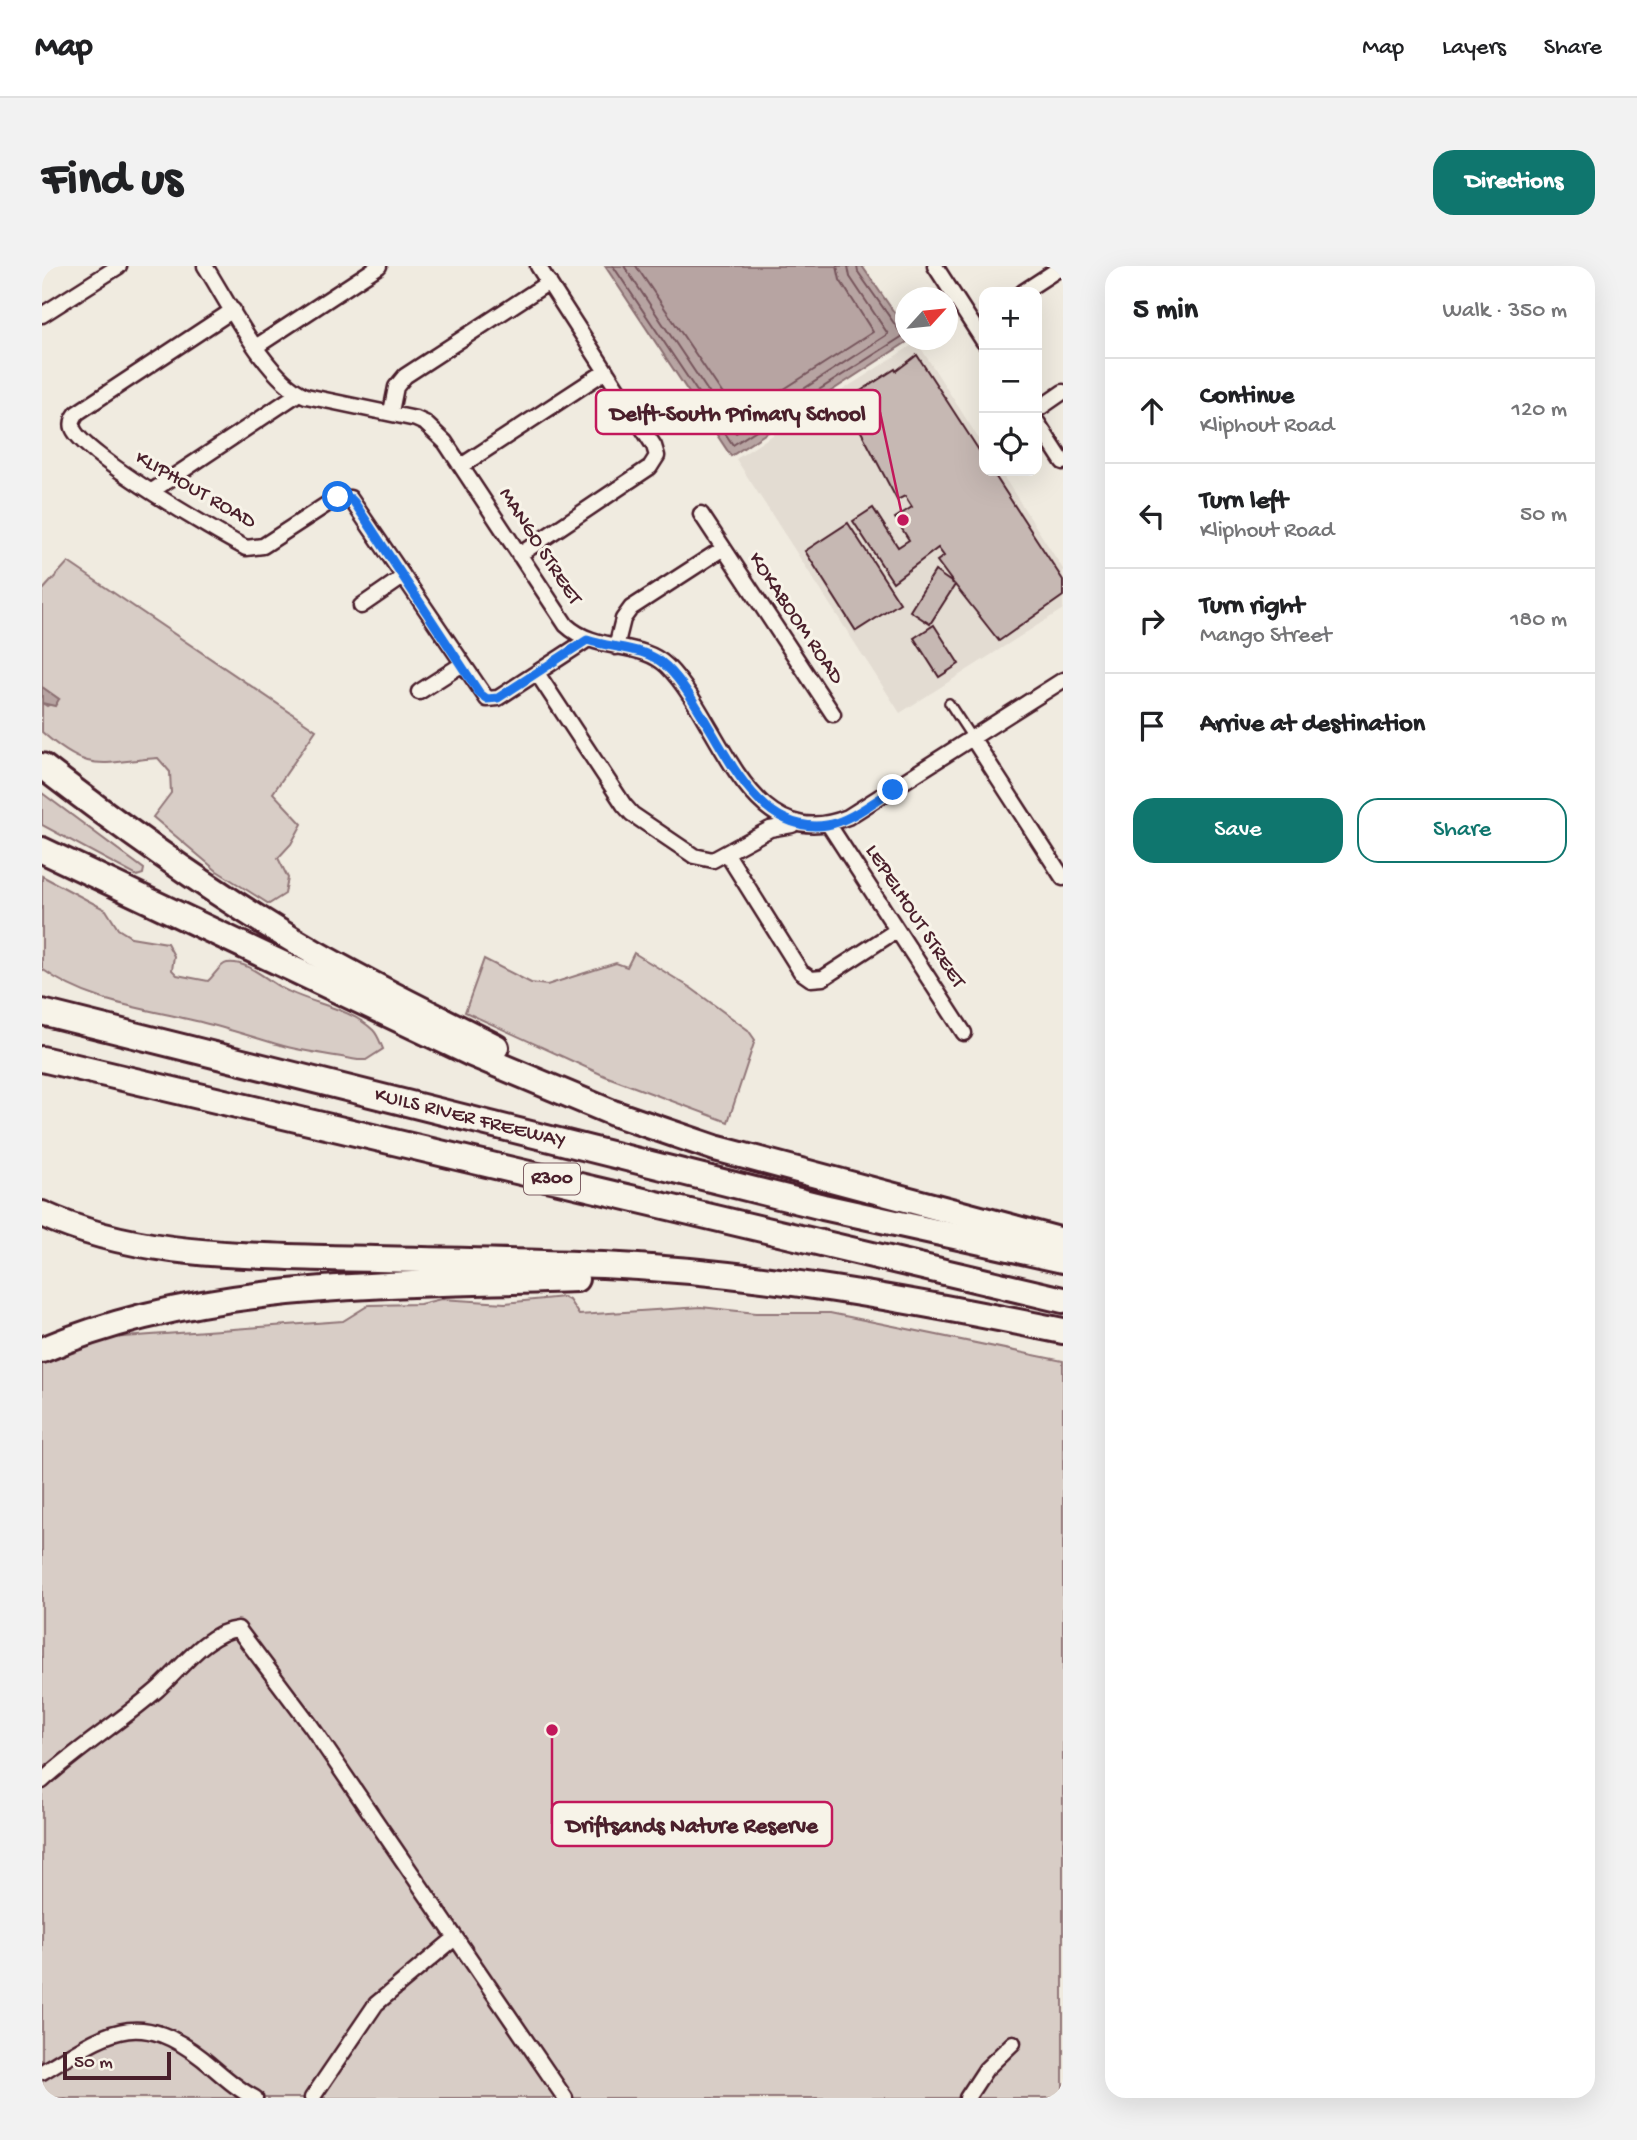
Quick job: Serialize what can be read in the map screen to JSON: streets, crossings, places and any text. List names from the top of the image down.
{
  "streets": {
    "highway": ["KUILS RIVER FREEWAY", "R300"],
    "street": [
      "KLIPHOUT ROAD",
      "MANGO STREET",
      "KOKABOOM ROAD",
      "LEPELHOUT STREET"
    ]
  },
  "crossings": [
    ["KLIPHOUT ROAD", "MANGO STREET"],
    ["MANGO STREET", "KOKABOOM ROAD"],
    ["MANGO STREET", "LEPELHOUT STREET"]
  ],
  "places": ["Delft-South Primary School", "Driftsands Nature Reserve"],
  "scale_bar": "50 m",
  "north": "top right",
  "page": {
    "header": "Map",
    "nav": ["Map", "Layers", "Share"],
    "buttons": [
      "Directions",
      ["Save", "Share"]
    ],
    "title": "Find us",
    "heading": ["5 min", "Walk · 350 m"],
    "map_buttons": ["+", "−"],
    "list": [
      ["Continue", "Kliphout Road", "120 m"],
      ["Turn left", "Kliphout Road", "50 m"],
      ["Turn right", "Mango Street", "180 m"],
      "Arrive at destination"
    ],
    "scale": "50 m"
  }
}
